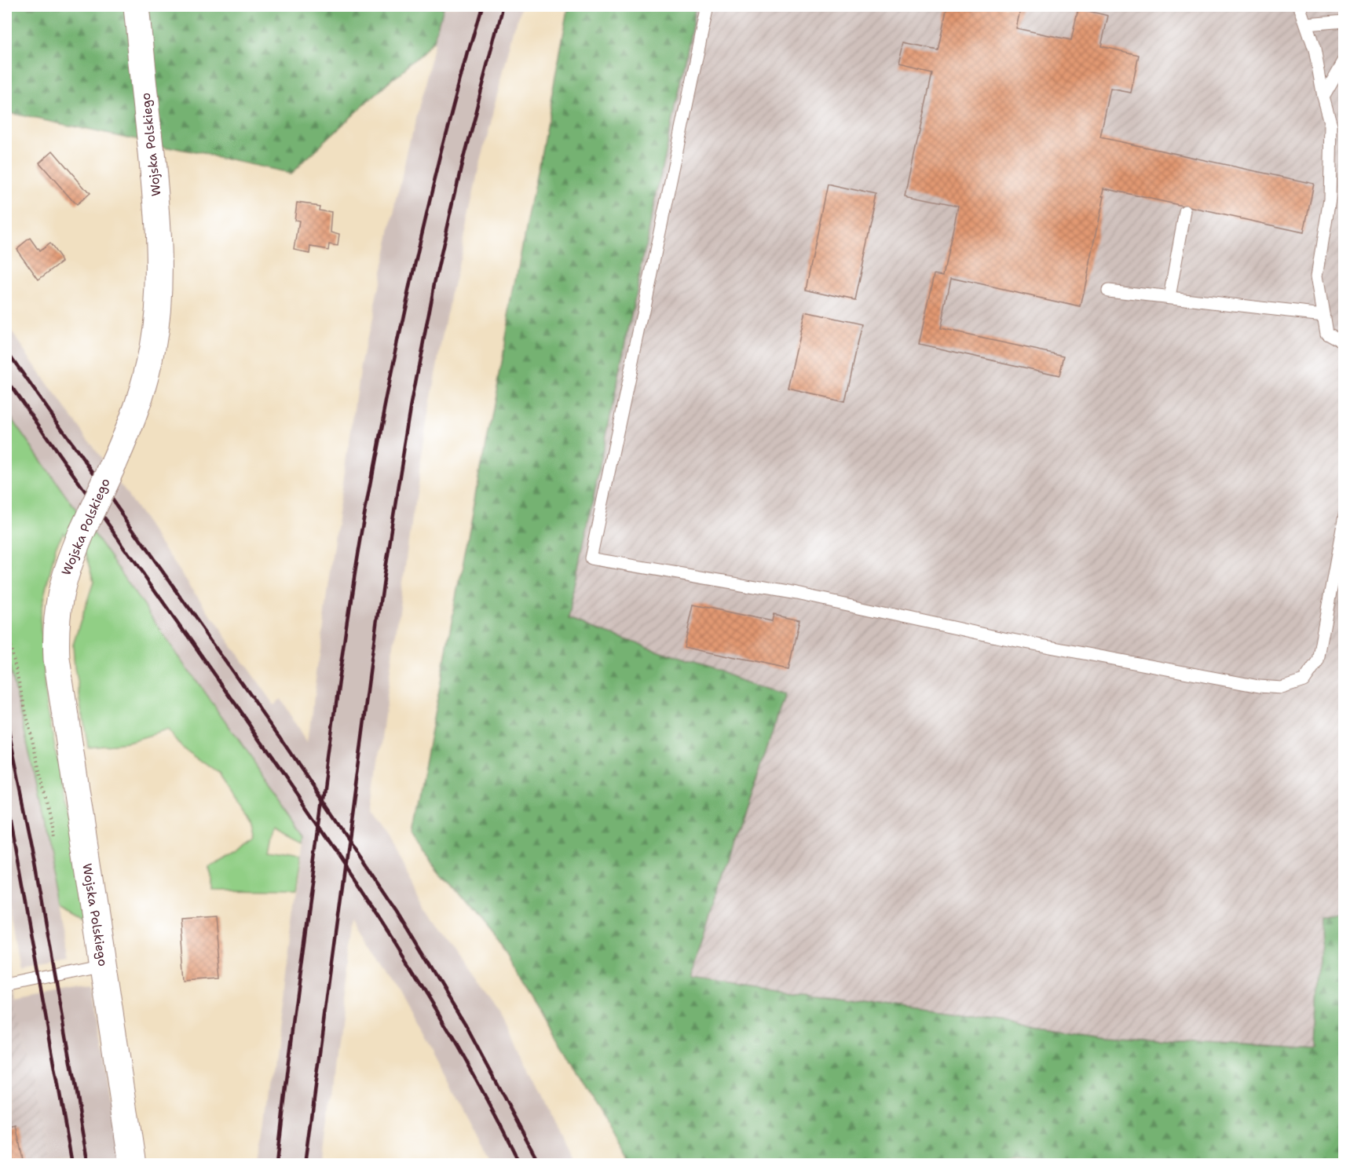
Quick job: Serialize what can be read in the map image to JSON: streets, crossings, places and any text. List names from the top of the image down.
{
  "streets": {
    "street": ["Wojska Polskiego"]
  }
}
